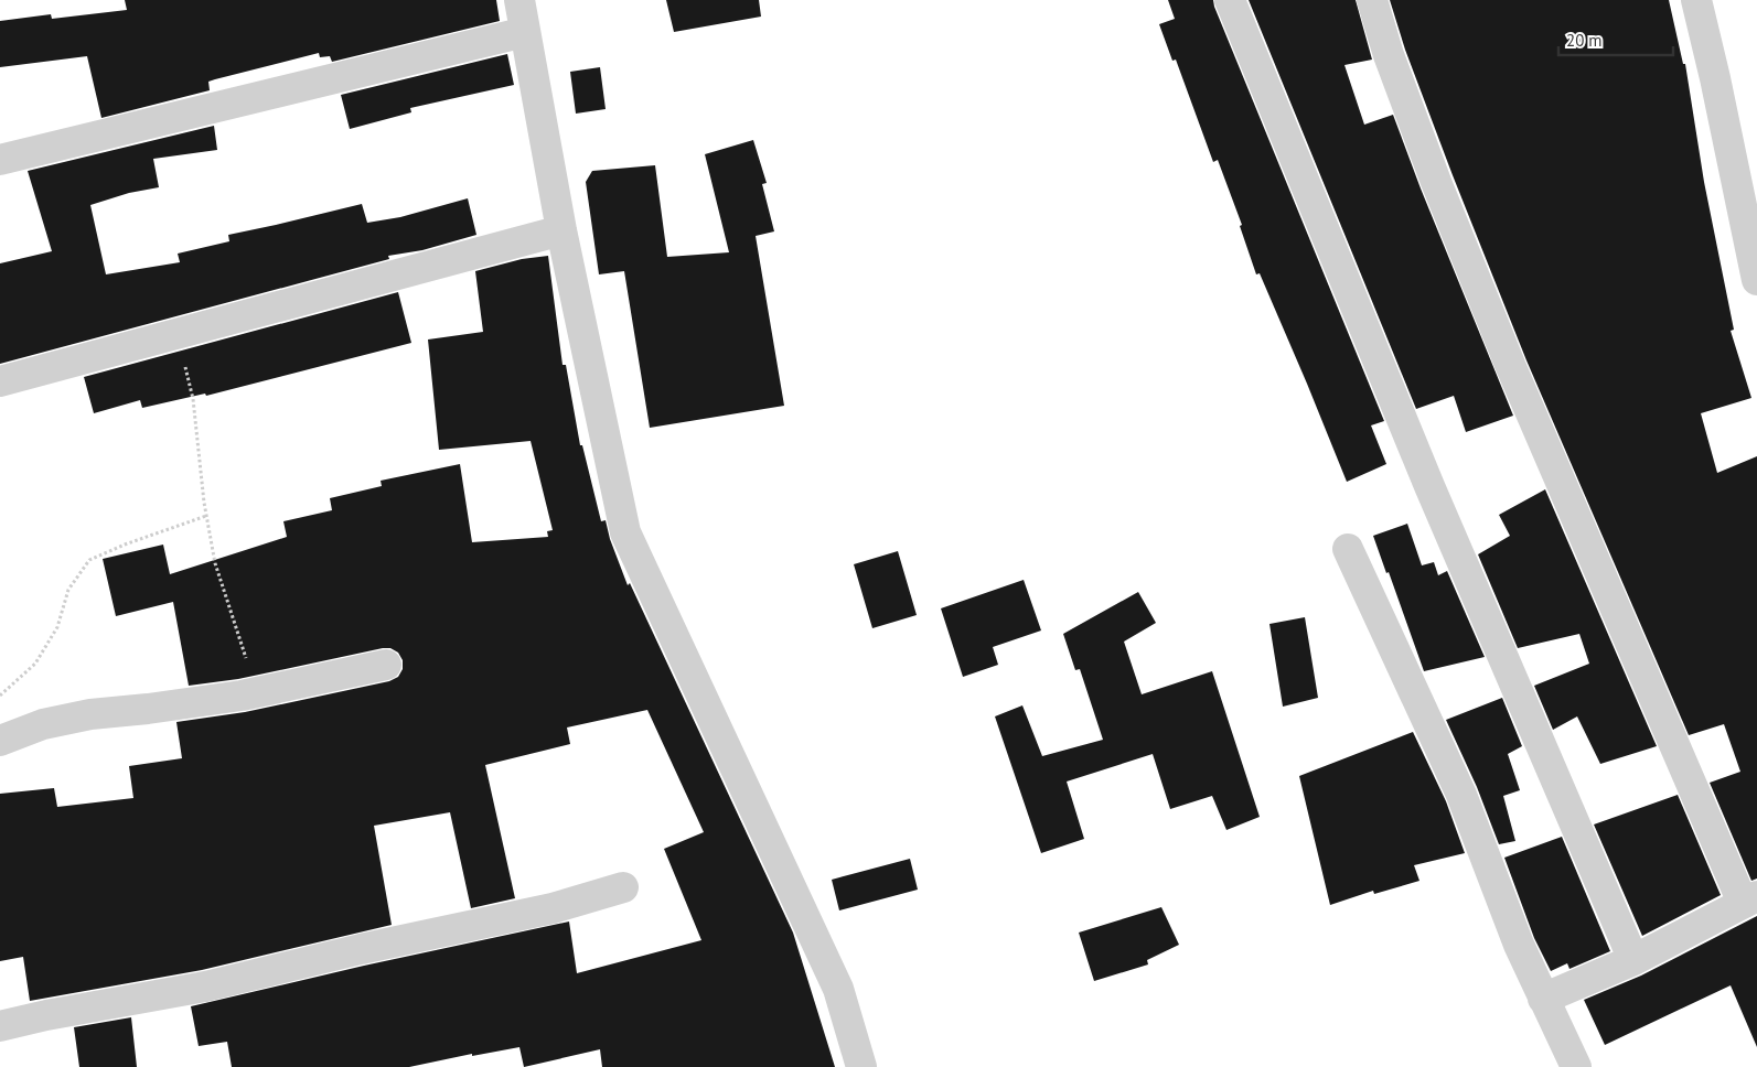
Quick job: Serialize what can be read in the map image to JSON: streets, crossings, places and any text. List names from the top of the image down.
{
  "scale_bar": "20 m"
}
